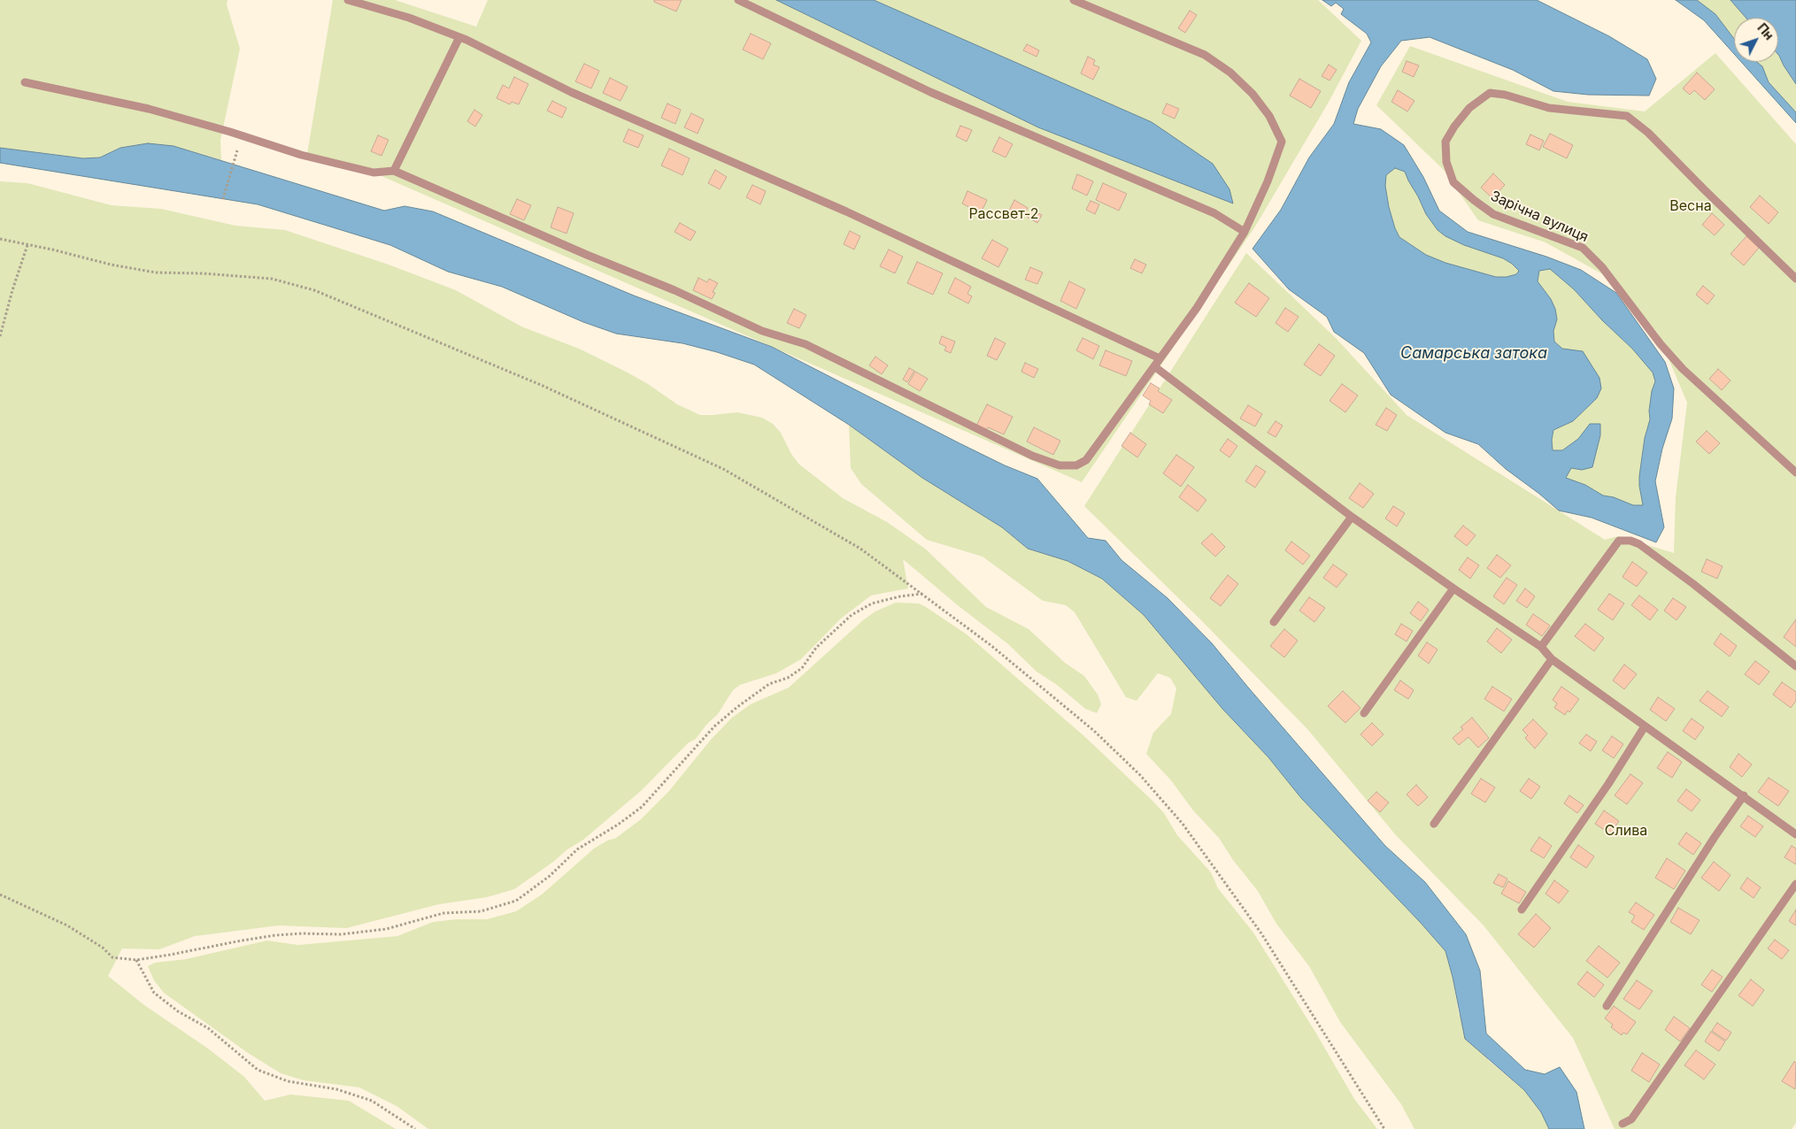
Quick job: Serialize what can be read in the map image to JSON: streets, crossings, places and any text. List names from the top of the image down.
{
  "streets": {
    "lane": ["Зарічна вулиця"]
  },
  "water": ["Самарська затока"],
  "parks": ["Весна", "Рассвет-2", "Слива"],
  "north": "top right"
}
